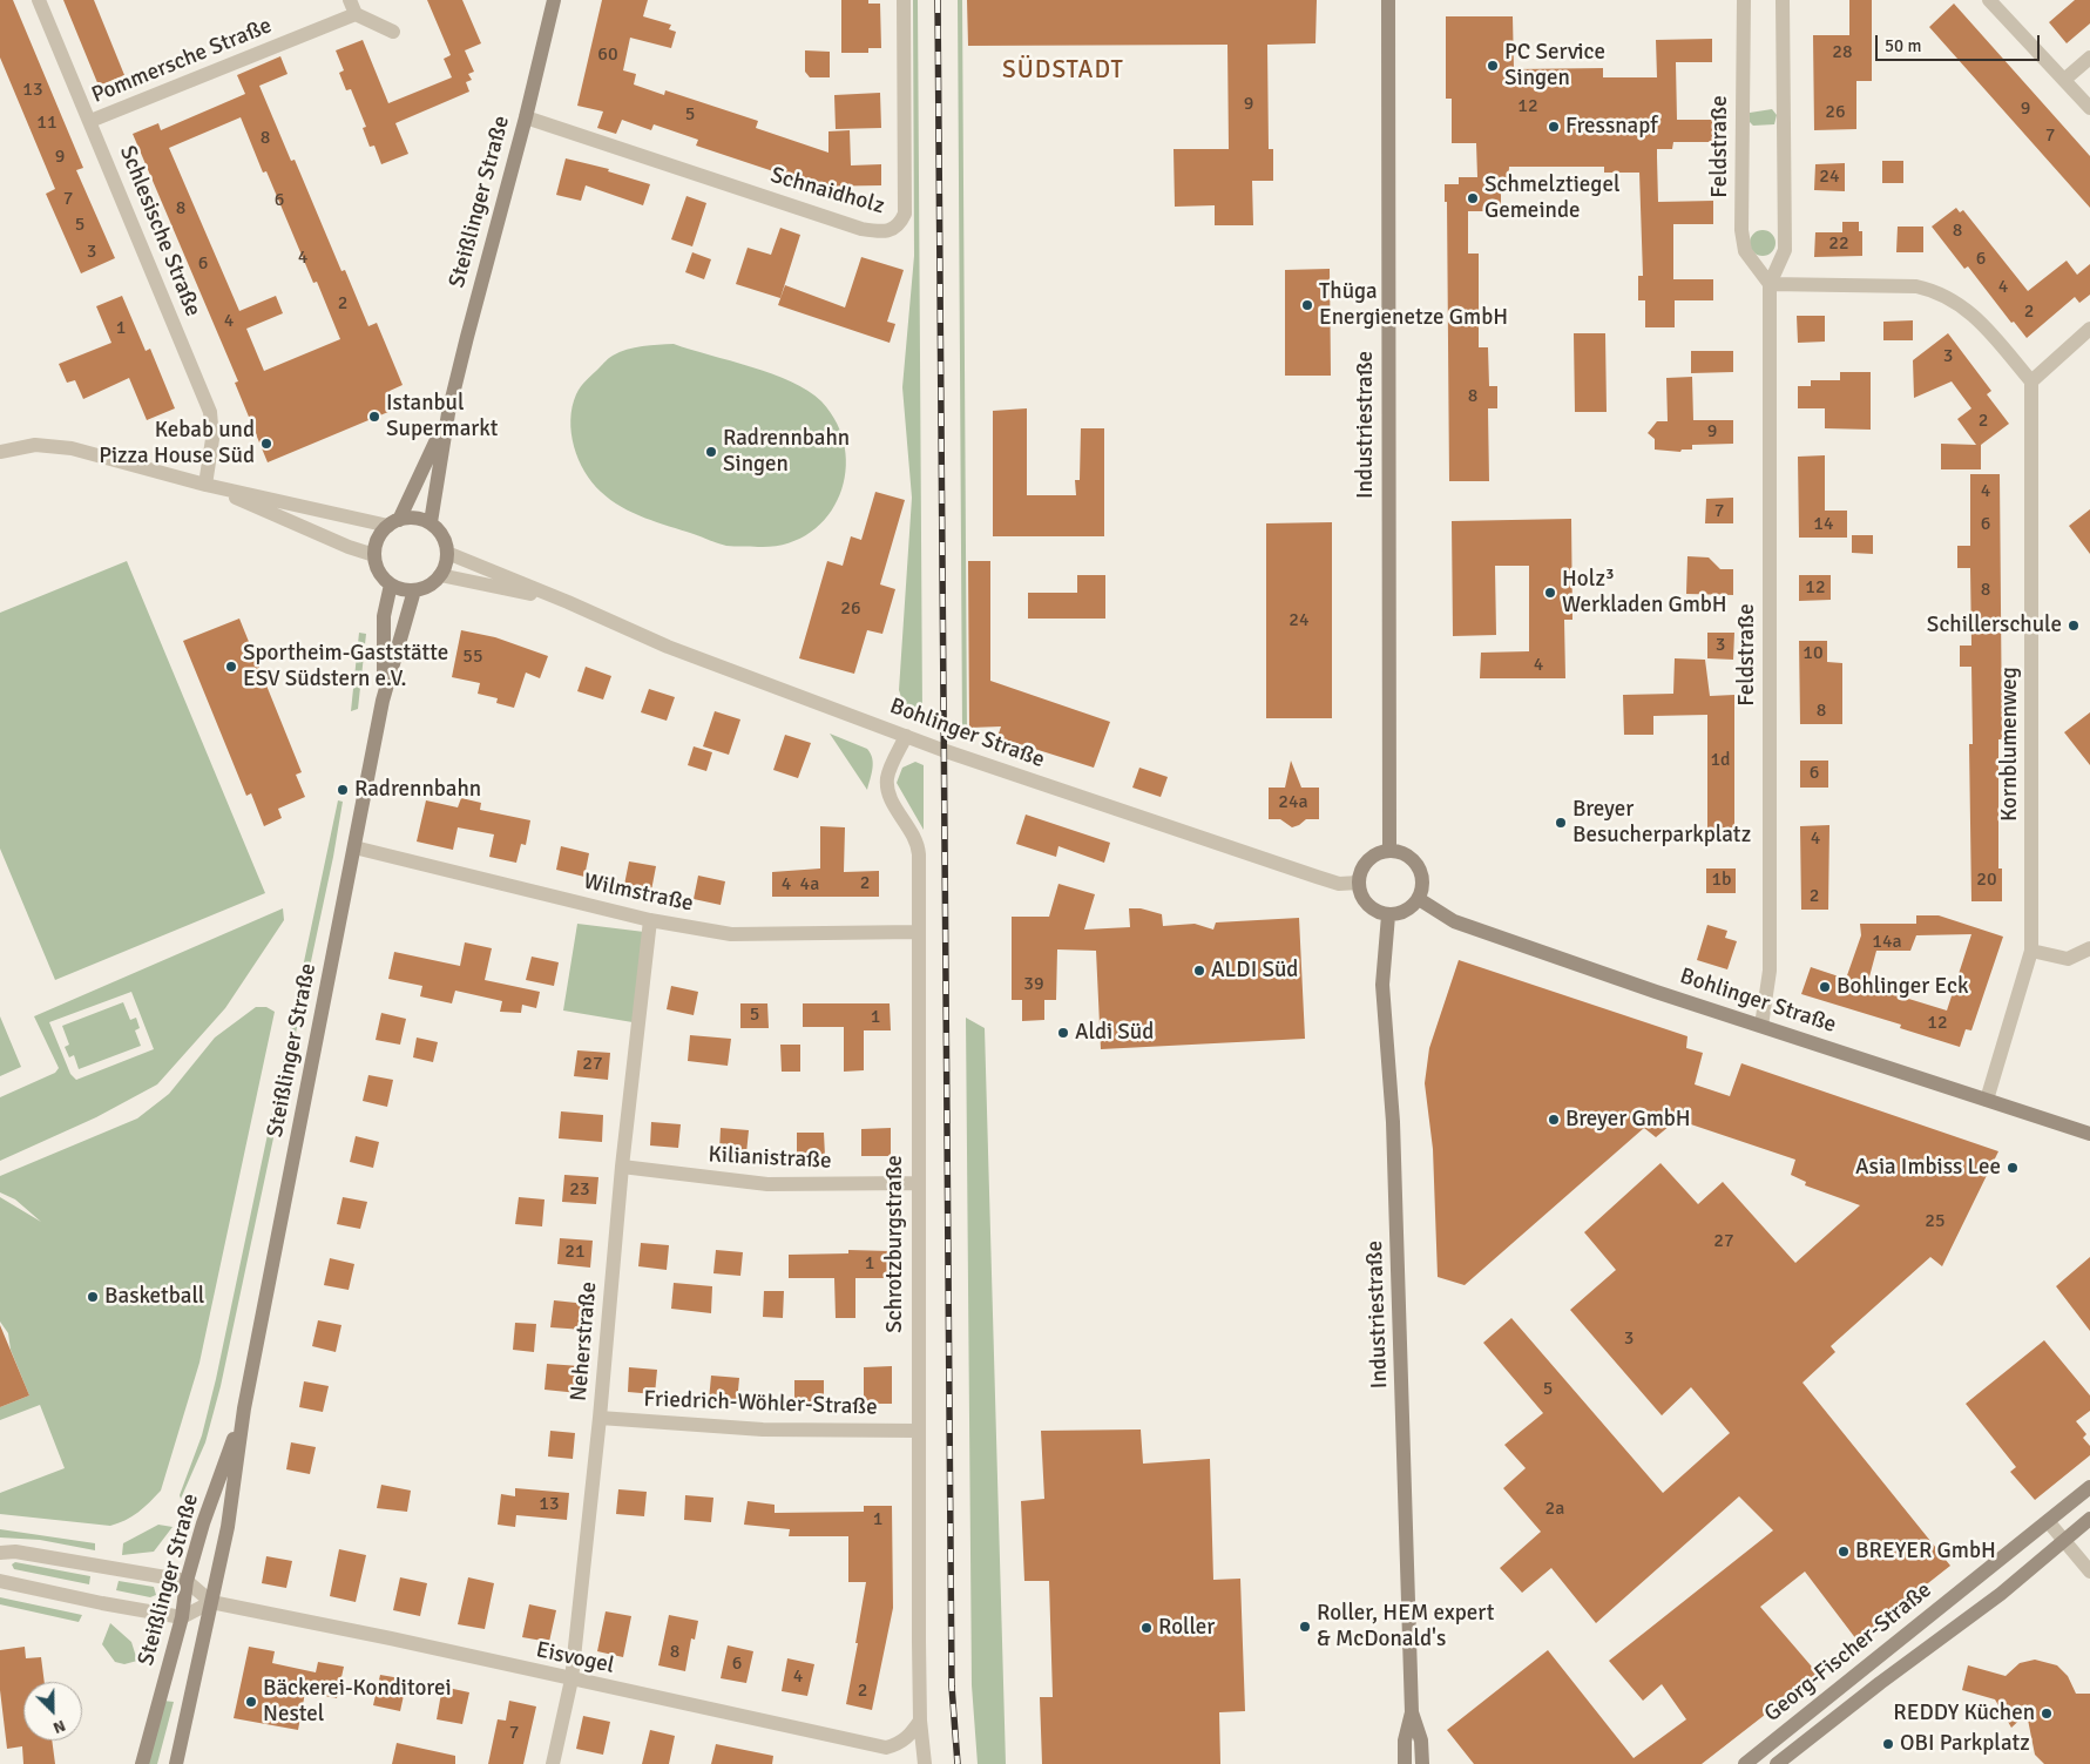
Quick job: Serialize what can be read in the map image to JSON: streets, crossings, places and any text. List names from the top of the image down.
{
  "streets": {
    "street": [
      "Pommersche Straße",
      "Feldstraße",
      "Schnaidholz",
      "Steißlinger Straße",
      "Schlesische Straße",
      "Industriestraße",
      "Bohlinger Straße",
      "Kornblumenweg",
      "Wilmstraße",
      "Kilianistraße",
      "Schrotzburgstraße",
      "Neherstraße",
      "Friedrich-Wöhler-Straße",
      "Georg-Fischer-Straße",
      "Eisvogel"
    ]
  },
  "crossings": [
    ["Pommersche Straße", "Schlesische Straße"],
    ["Feldstraße", "Bohlinger Straße"],
    ["Schnaidholz", "Steißlinger Straße"],
    ["Steißlinger Straße", "Bohlinger Straße"],
    ["Steißlinger Straße", "Wilmstraße"],
    ["Steißlinger Straße", "Eisvogel"],
    ["Industriestraße", "Bohlinger Straße"],
    ["Bohlinger Straße", "Kornblumenweg"],
    ["Bohlinger Straße", "Schrotzburgstraße"],
    ["Wilmstraße", "Schrotzburgstraße"],
    ["Wilmstraße", "Neherstraße"],
    ["Kilianistraße", "Schrotzburgstraße"],
    ["Kilianistraße", "Neherstraße"],
    ["Schrotzburgstraße", "Friedrich-Wöhler-Straße"],
    ["Schrotzburgstraße", "Eisvogel"],
    ["Neherstraße", "Friedrich-Wöhler-Straße"],
    ["Neherstraße", "Eisvogel"]
  ],
  "districts": ["SÜDSTADT"],
  "places": [
    "PC Service Singen",
    "Fressnapf",
    "Schmelztiegel Gemeinde",
    "Thüga Energienetze GmbH",
    "Istanbul Supermarkt",
    "Kebab und Pizza House Süd",
    "Radrennbahn Singen",
    "Holz³ Werkladen GmbH",
    "Schillerschule",
    "Sportheim-Gaststätte ESV Südstern e.V.",
    "Radrennbahn",
    "Breyer Besucherparkplatz",
    "ALDI Süd",
    "Bohlinger Eck",
    "Aldi Süd",
    "Breyer GmbH",
    "Asia Imbiss Lee",
    "Basketball",
    "BREYER GmbH",
    "Roller, HEM expert & McDonald's",
    "Roller",
    "Bäckerei-Konditorei Nestel",
    "REDDY Küchen",
    "OBI Parkplatz"
  ],
  "house_numbers": [
    "28",
    "60",
    "13",
    "9",
    "12",
    "9",
    "26",
    "5",
    "11",
    "7",
    "8",
    "9",
    "24",
    "7",
    "6",
    "8",
    "5",
    "8",
    "22",
    "3",
    "4",
    "6",
    "6",
    "4",
    "2",
    "2",
    "4",
    "1",
    "3",
    "8",
    "2",
    "9",
    "4",
    "7",
    "14",
    "6",
    "12",
    "8",
    "26",
    "24",
    "3",
    "10",
    "55",
    "4",
    "8",
    "1d",
    "6",
    "24a",
    "4",
    "1b",
    "20",
    "2",
    "4",
    "4a",
    "2",
    "14a",
    "39",
    "5",
    "1",
    "12",
    "27",
    "23",
    "25",
    "27",
    "21",
    "1",
    "3",
    "5",
    "13",
    "2a",
    "1",
    "8",
    "6",
    "4",
    "2",
    "7"
  ],
  "scale_bar": "50 m",
  "north": "bottom right"
}
